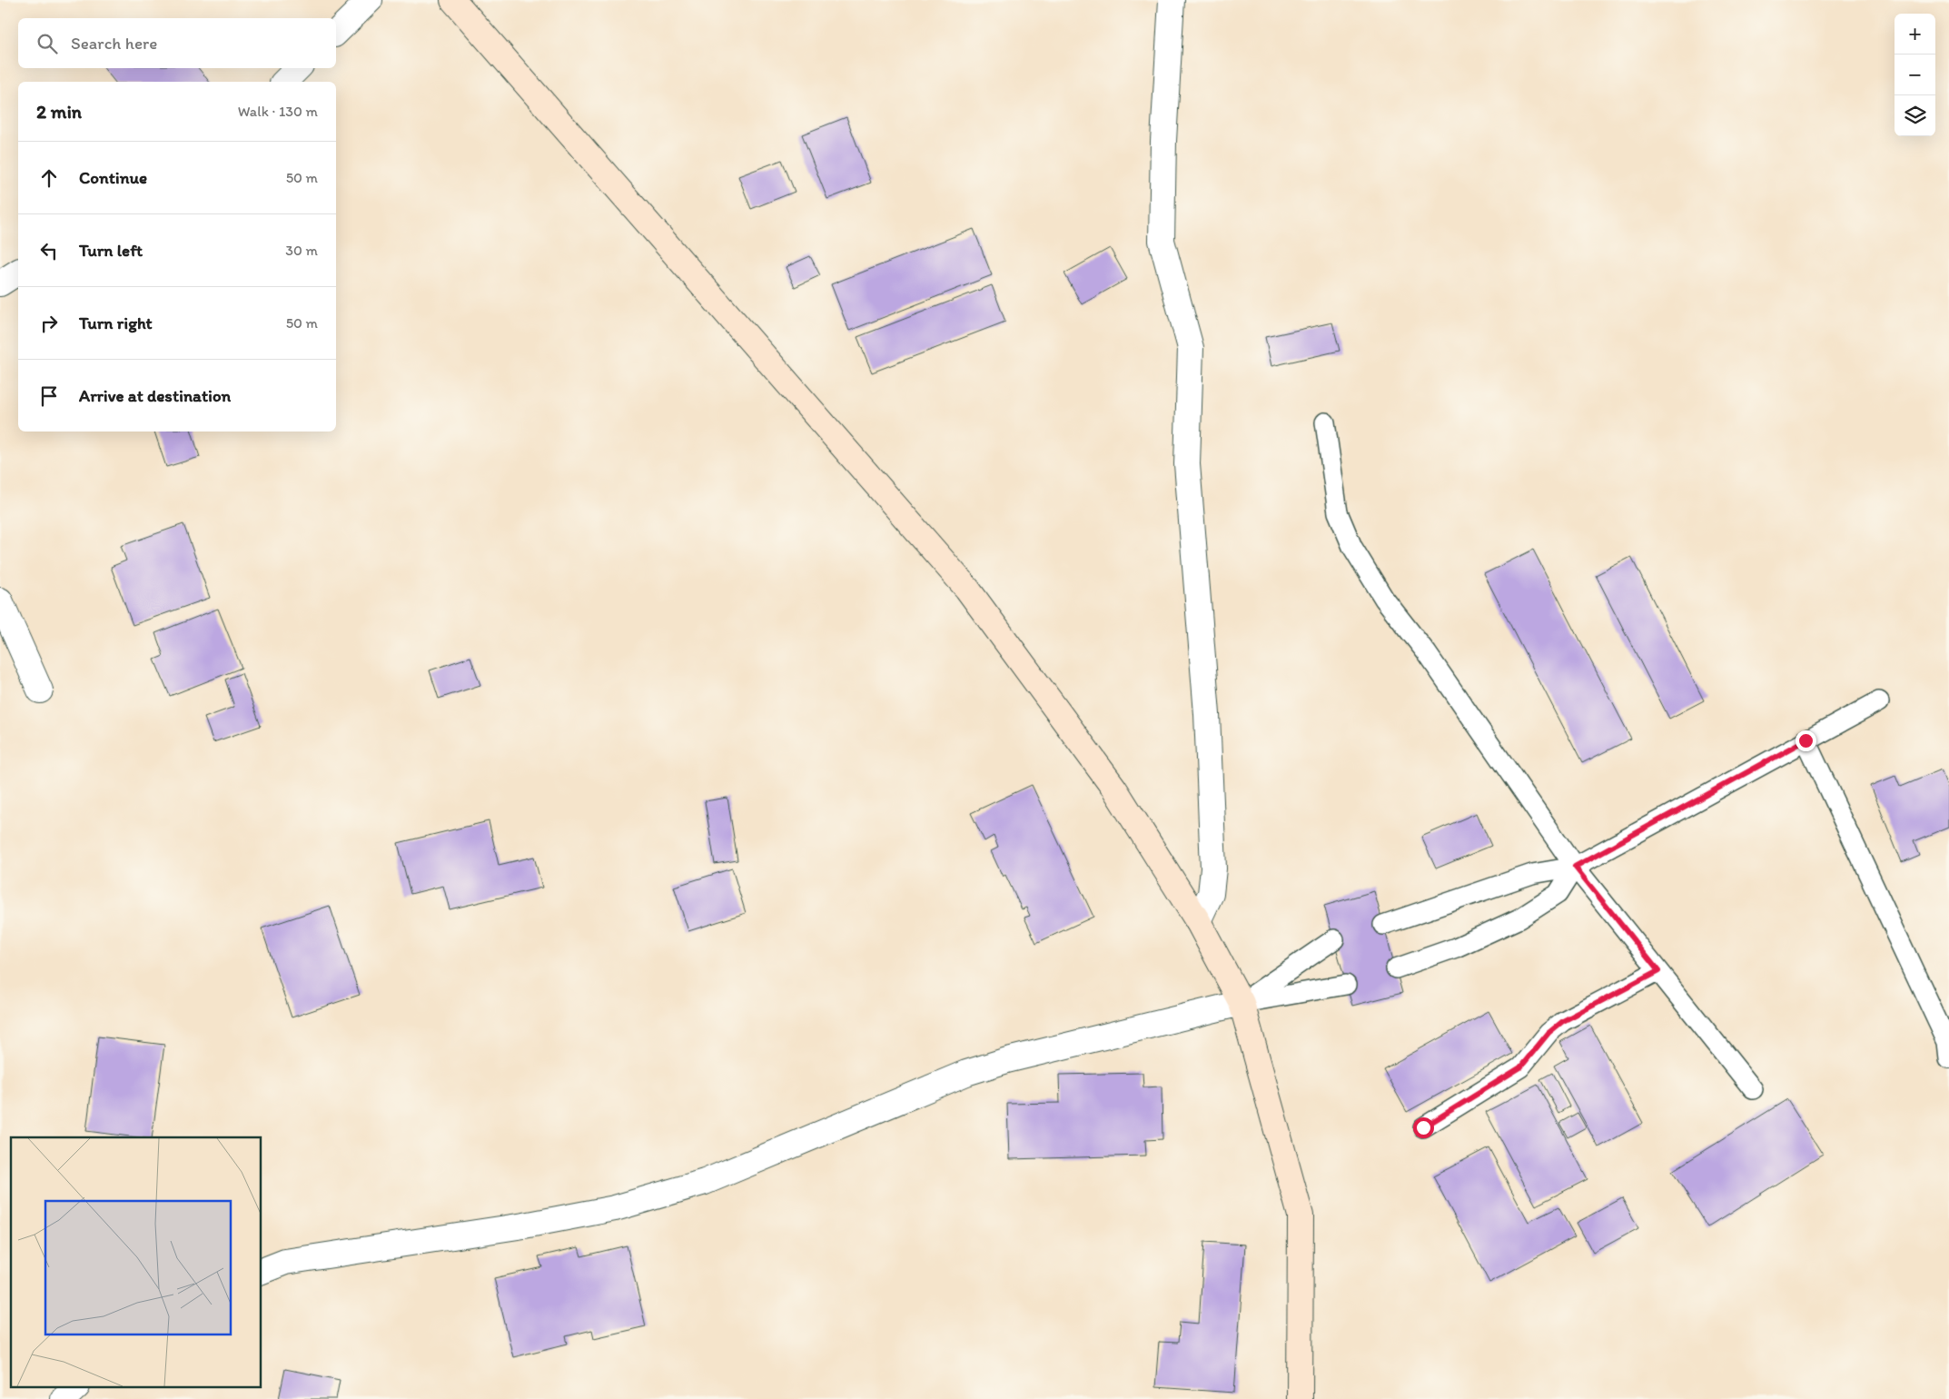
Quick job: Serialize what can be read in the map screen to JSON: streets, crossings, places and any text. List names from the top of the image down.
{
  "page": {
    "map_buttons": ["+", "−"],
    "search": "Search here",
    "heading": ["2 min", "Walk · 130 m"],
    "list": [
      ["Continue", "50 m"],
      ["Turn left", "30 m"],
      ["Turn right", "50 m"],
      "Arrive at destination"
    ]
  }
}
